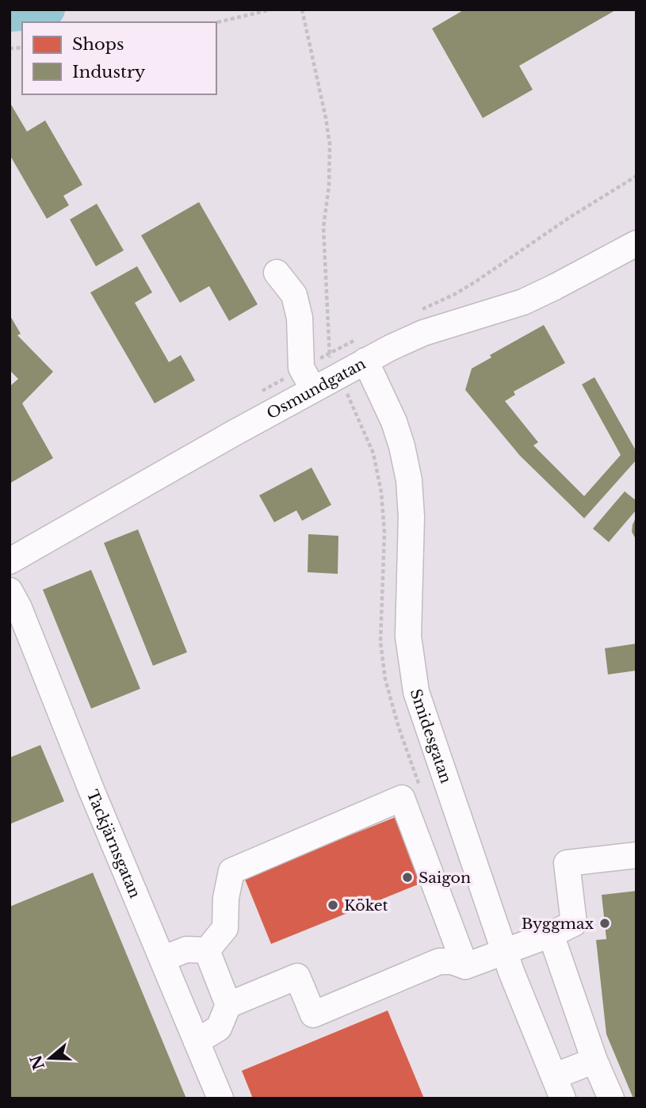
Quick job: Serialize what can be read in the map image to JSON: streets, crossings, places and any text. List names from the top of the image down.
{
  "streets": {
    "street": ["Osmundgatan", "Smidesgatan", "Tackjärnsgatan"]
  },
  "crossings": [
    ["Osmundgatan", "Smidesgatan"]
  ],
  "places": ["Saigon", "Köket", "Byggmax"],
  "legend": ["Shops", "Industry"],
  "north": "left"
}
